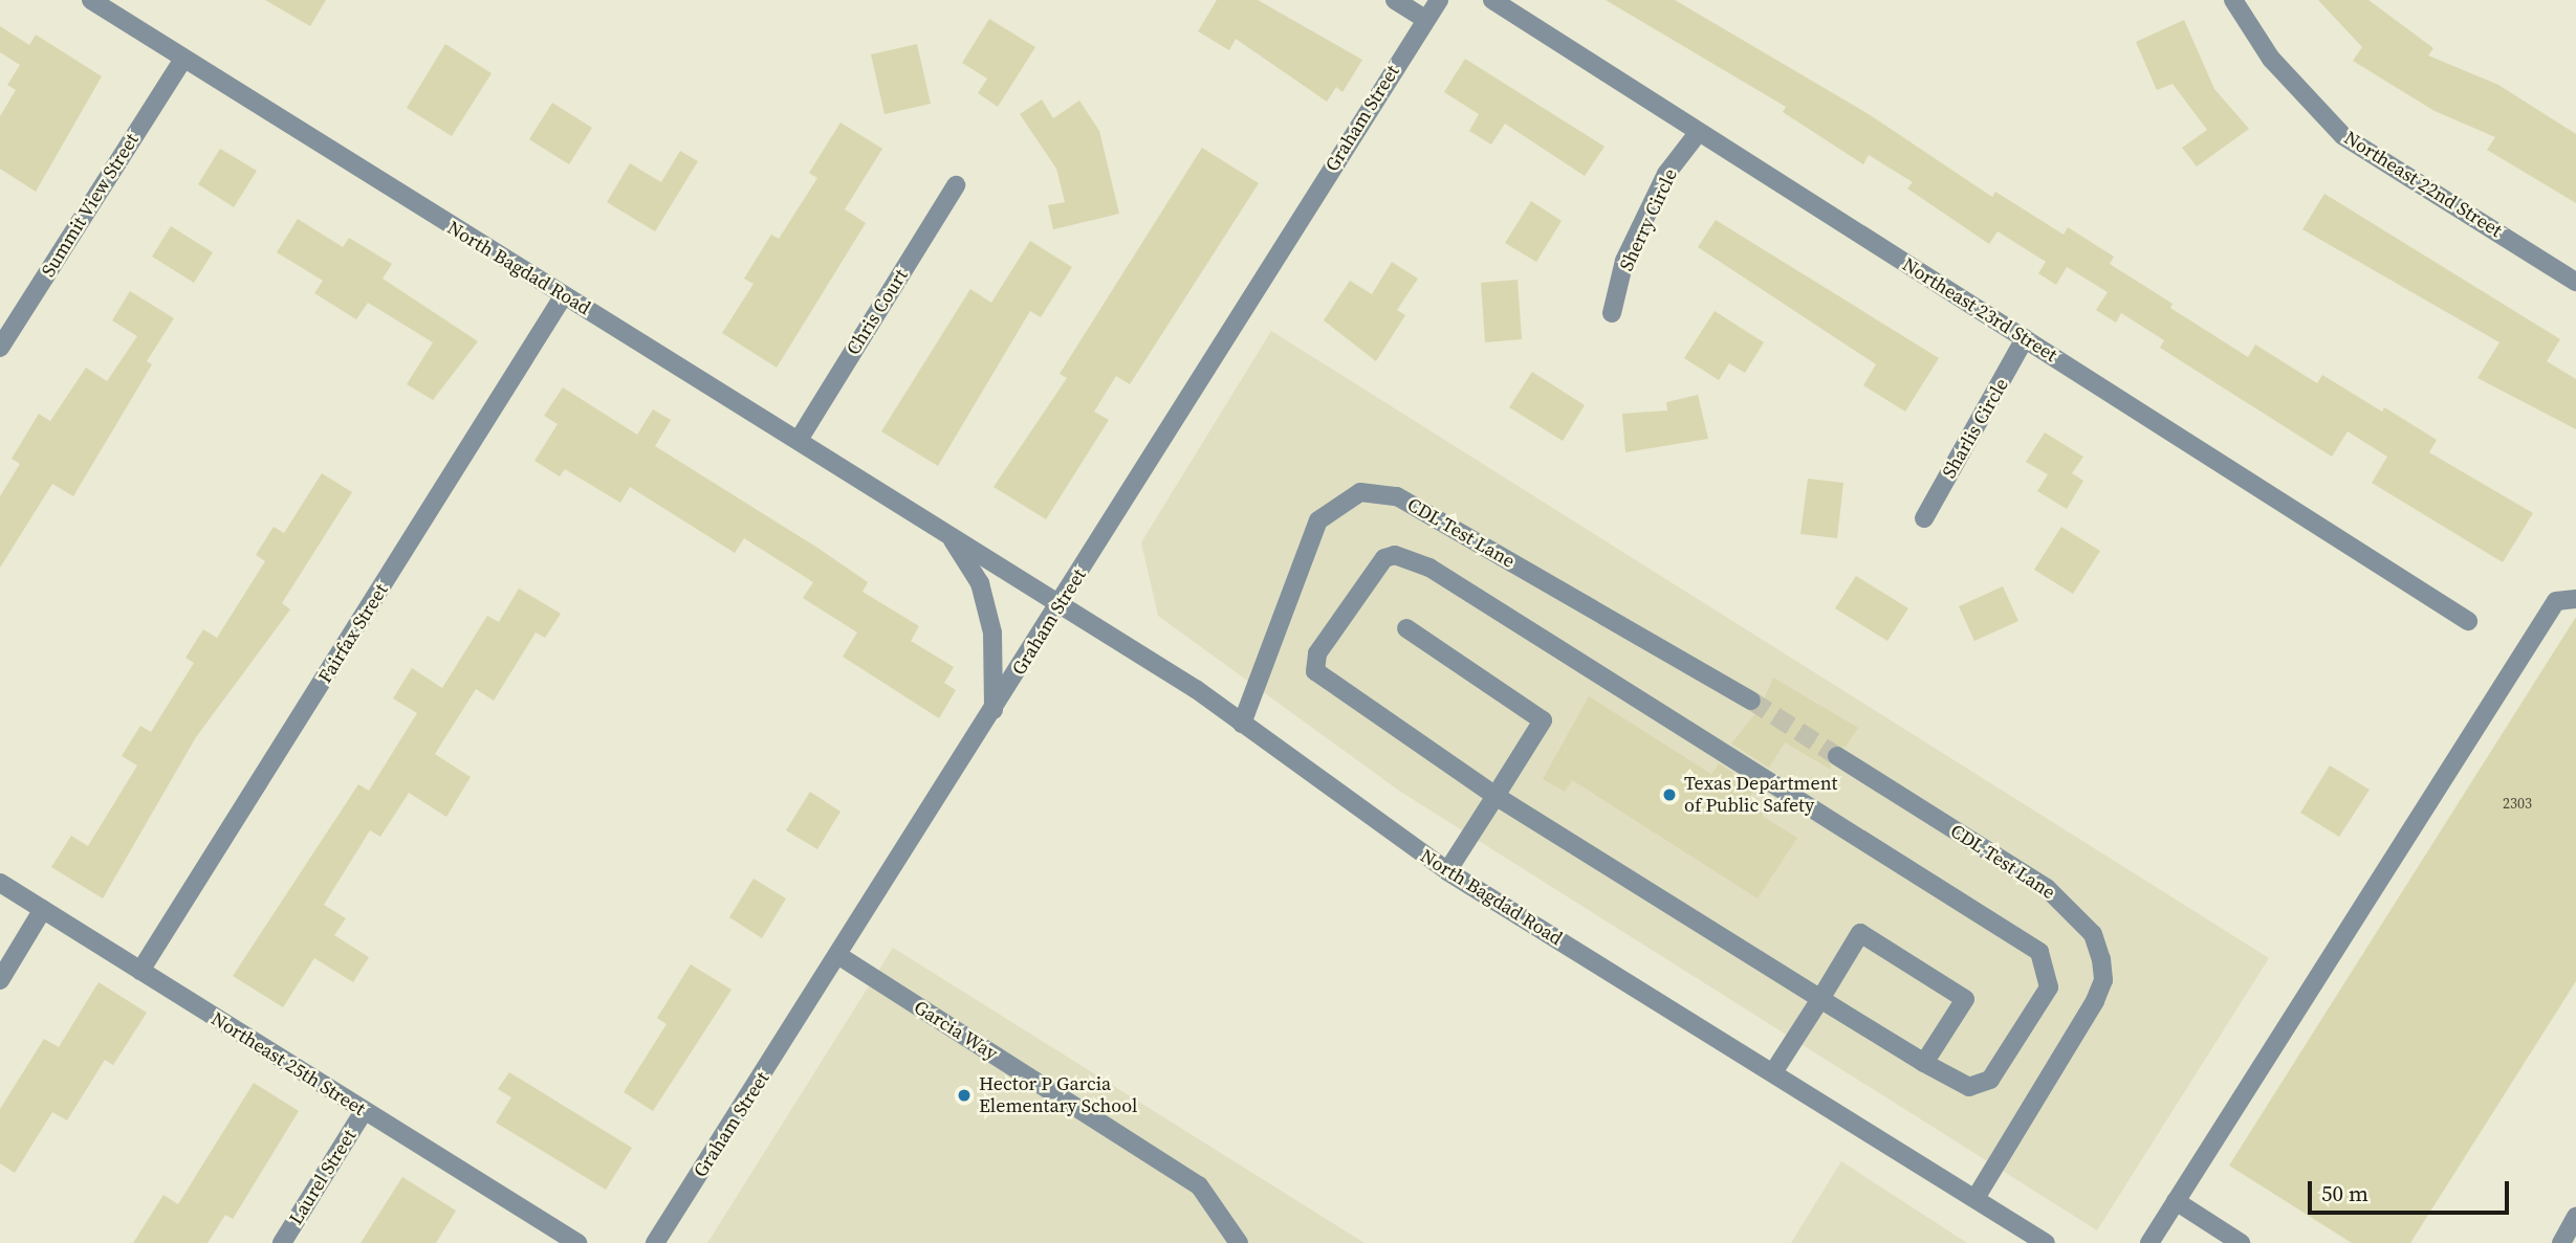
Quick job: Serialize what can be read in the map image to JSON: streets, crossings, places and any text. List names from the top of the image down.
{
  "streets": {
    "street": [
      "Graham Street",
      "Northeast 22nd Street",
      "Summit View Street",
      "Sherry Circle",
      "North Bagdad Road",
      "Northeast 23rd Street",
      "Chris Court",
      "Sharlis Circle",
      "CDL Test Lane",
      "Fairfax Street",
      "Garcia Way",
      "Northeast 25th Street",
      "Laurel Street"
    ]
  },
  "crossings": [
    ["Graham Street", "North Bagdad Road"],
    ["Graham Street", "Garcia Way"],
    ["Summit View Street", "North Bagdad Road"],
    ["Sherry Circle", "Northeast 23rd Street"],
    ["North Bagdad Road", "Chris Court"],
    ["North Bagdad Road", "CDL Test Lane"],
    ["North Bagdad Road", "Fairfax Street"],
    ["Northeast 23rd Street", "Sharlis Circle"],
    ["Fairfax Street", "Northeast 25th Street"],
    ["Northeast 25th Street", "Laurel Street"]
  ],
  "places": ["Texas Department of Public Safety", "Hector P Garcia Elementary School"],
  "house_numbers": ["2303"],
  "scale_bar": "50 m"
}
